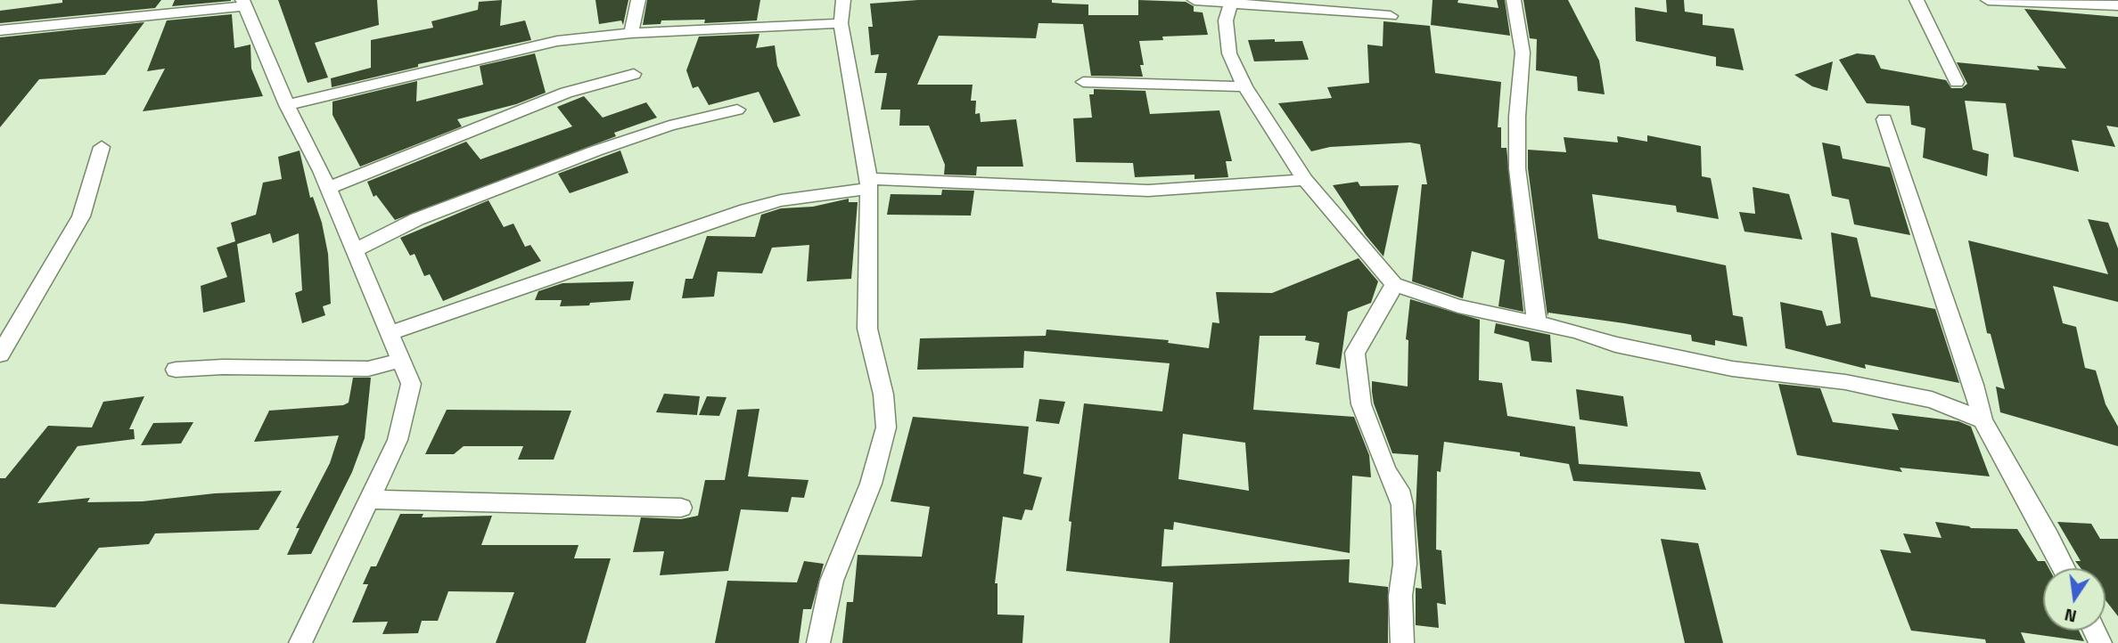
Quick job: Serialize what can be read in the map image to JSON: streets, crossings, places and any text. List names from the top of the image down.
{
  "north": "bottom"
}
